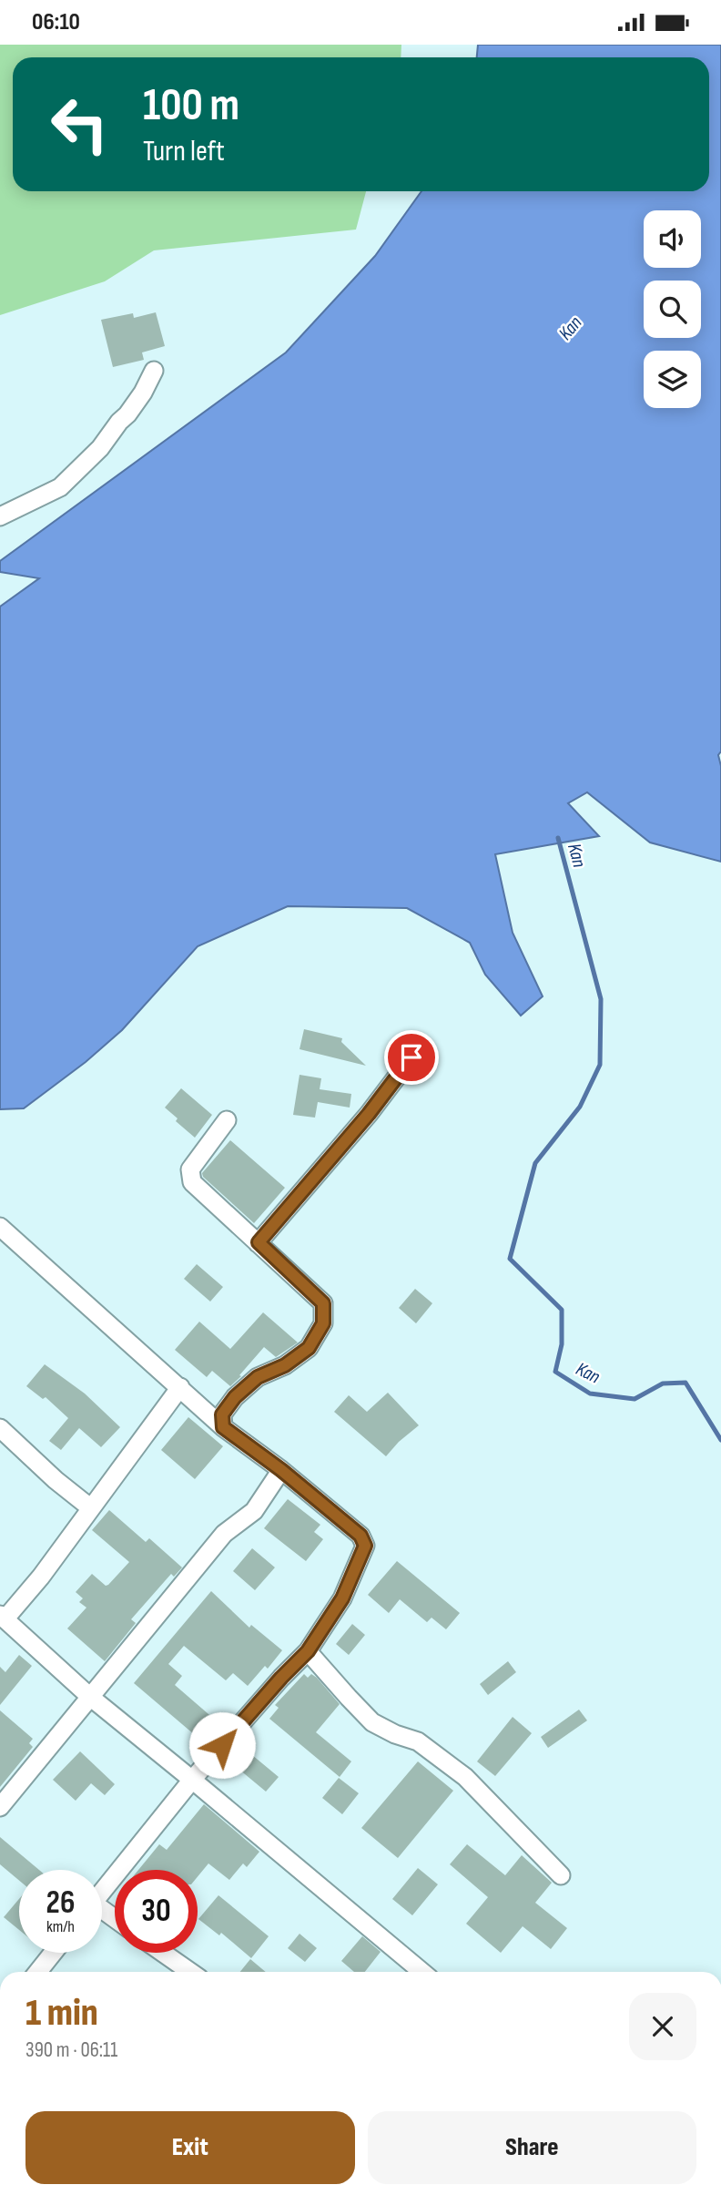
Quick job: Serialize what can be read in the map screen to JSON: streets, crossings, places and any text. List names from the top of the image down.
{
  "water": ["Kan"],
  "page": {
    "status": "06:10",
    "turn": ["100 m", "Turn left"],
    "speed": "26 km/h",
    "limit": "30",
    "heading": ["1 min", "390 m · 06:11"],
    "buttons": ["Exit", "Share"]
  }
}
